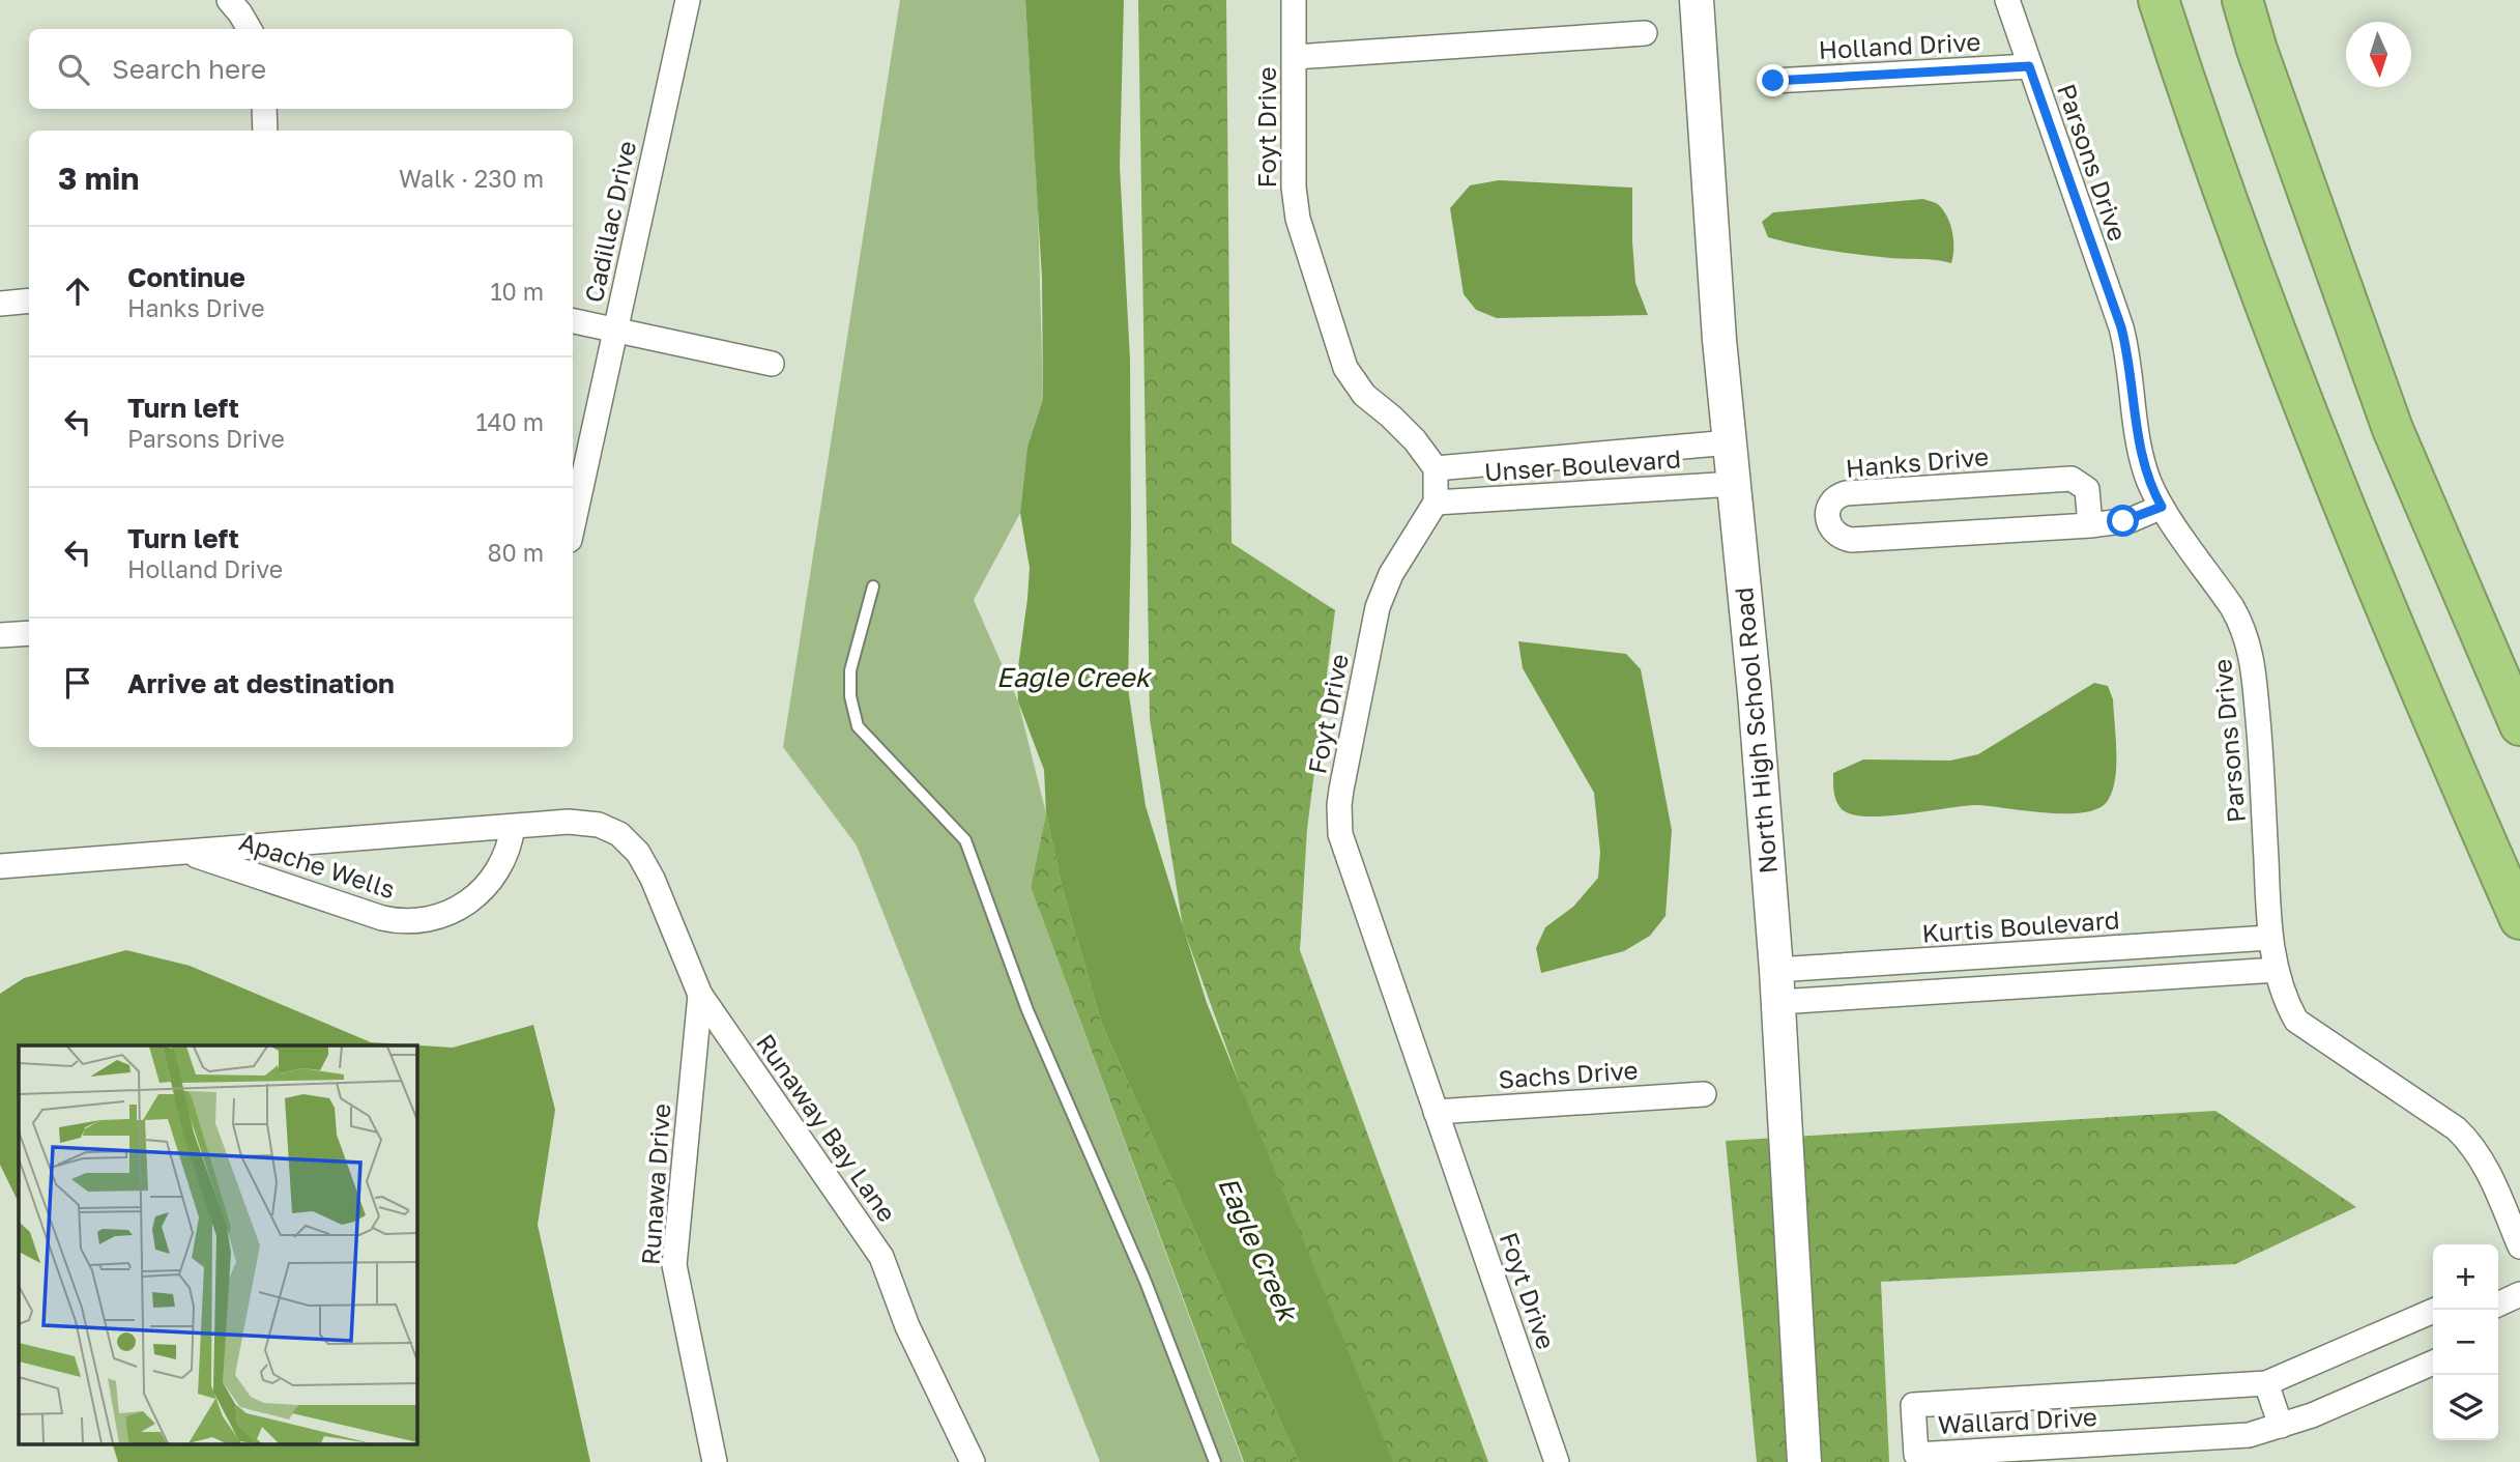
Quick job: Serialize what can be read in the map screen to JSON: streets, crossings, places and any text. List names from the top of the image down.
{
  "streets": {
    "street": [
      "Holland Drive",
      "Foyt Drive",
      "Parsons Drive",
      "Cadillac Drive",
      "Hanks Drive",
      "Unser Boulevard",
      "North High School Road",
      "Apache Wells",
      "Kurtis Boulevard",
      "Sachs Drive",
      "Runaway Bay Lane",
      "Runawa Drive",
      "Wallard Drive"
    ]
  },
  "crossings": [
    ["Holland Drive", "Parsons Drive"],
    ["Foyt Drive", "Unser Boulevard"],
    ["Foyt Drive", "Sachs Drive"],
    ["Parsons Drive", "Hanks Drive"],
    ["Parsons Drive", "Kurtis Boulevard"],
    ["Unser Boulevard", "North High School Road"],
    ["North High School Road", "Kurtis Boulevard"],
    ["Apache Wells", "Runaway Bay Lane"],
    ["Runaway Bay Lane", "Runawa Drive"]
  ],
  "water": ["Eagle Creek"],
  "north": "bottom",
  "page": {
    "search": "Search here",
    "heading": ["3 min", "Walk · 230 m"],
    "list": [
      ["Continue", "Hanks Drive", "10 m"],
      ["Turn left", "Parsons Drive", "140 m"],
      ["Turn left", "Holland Drive", "80 m"],
      "Arrive at destination"
    ],
    "map_buttons": ["+", "−"]
  }
}
